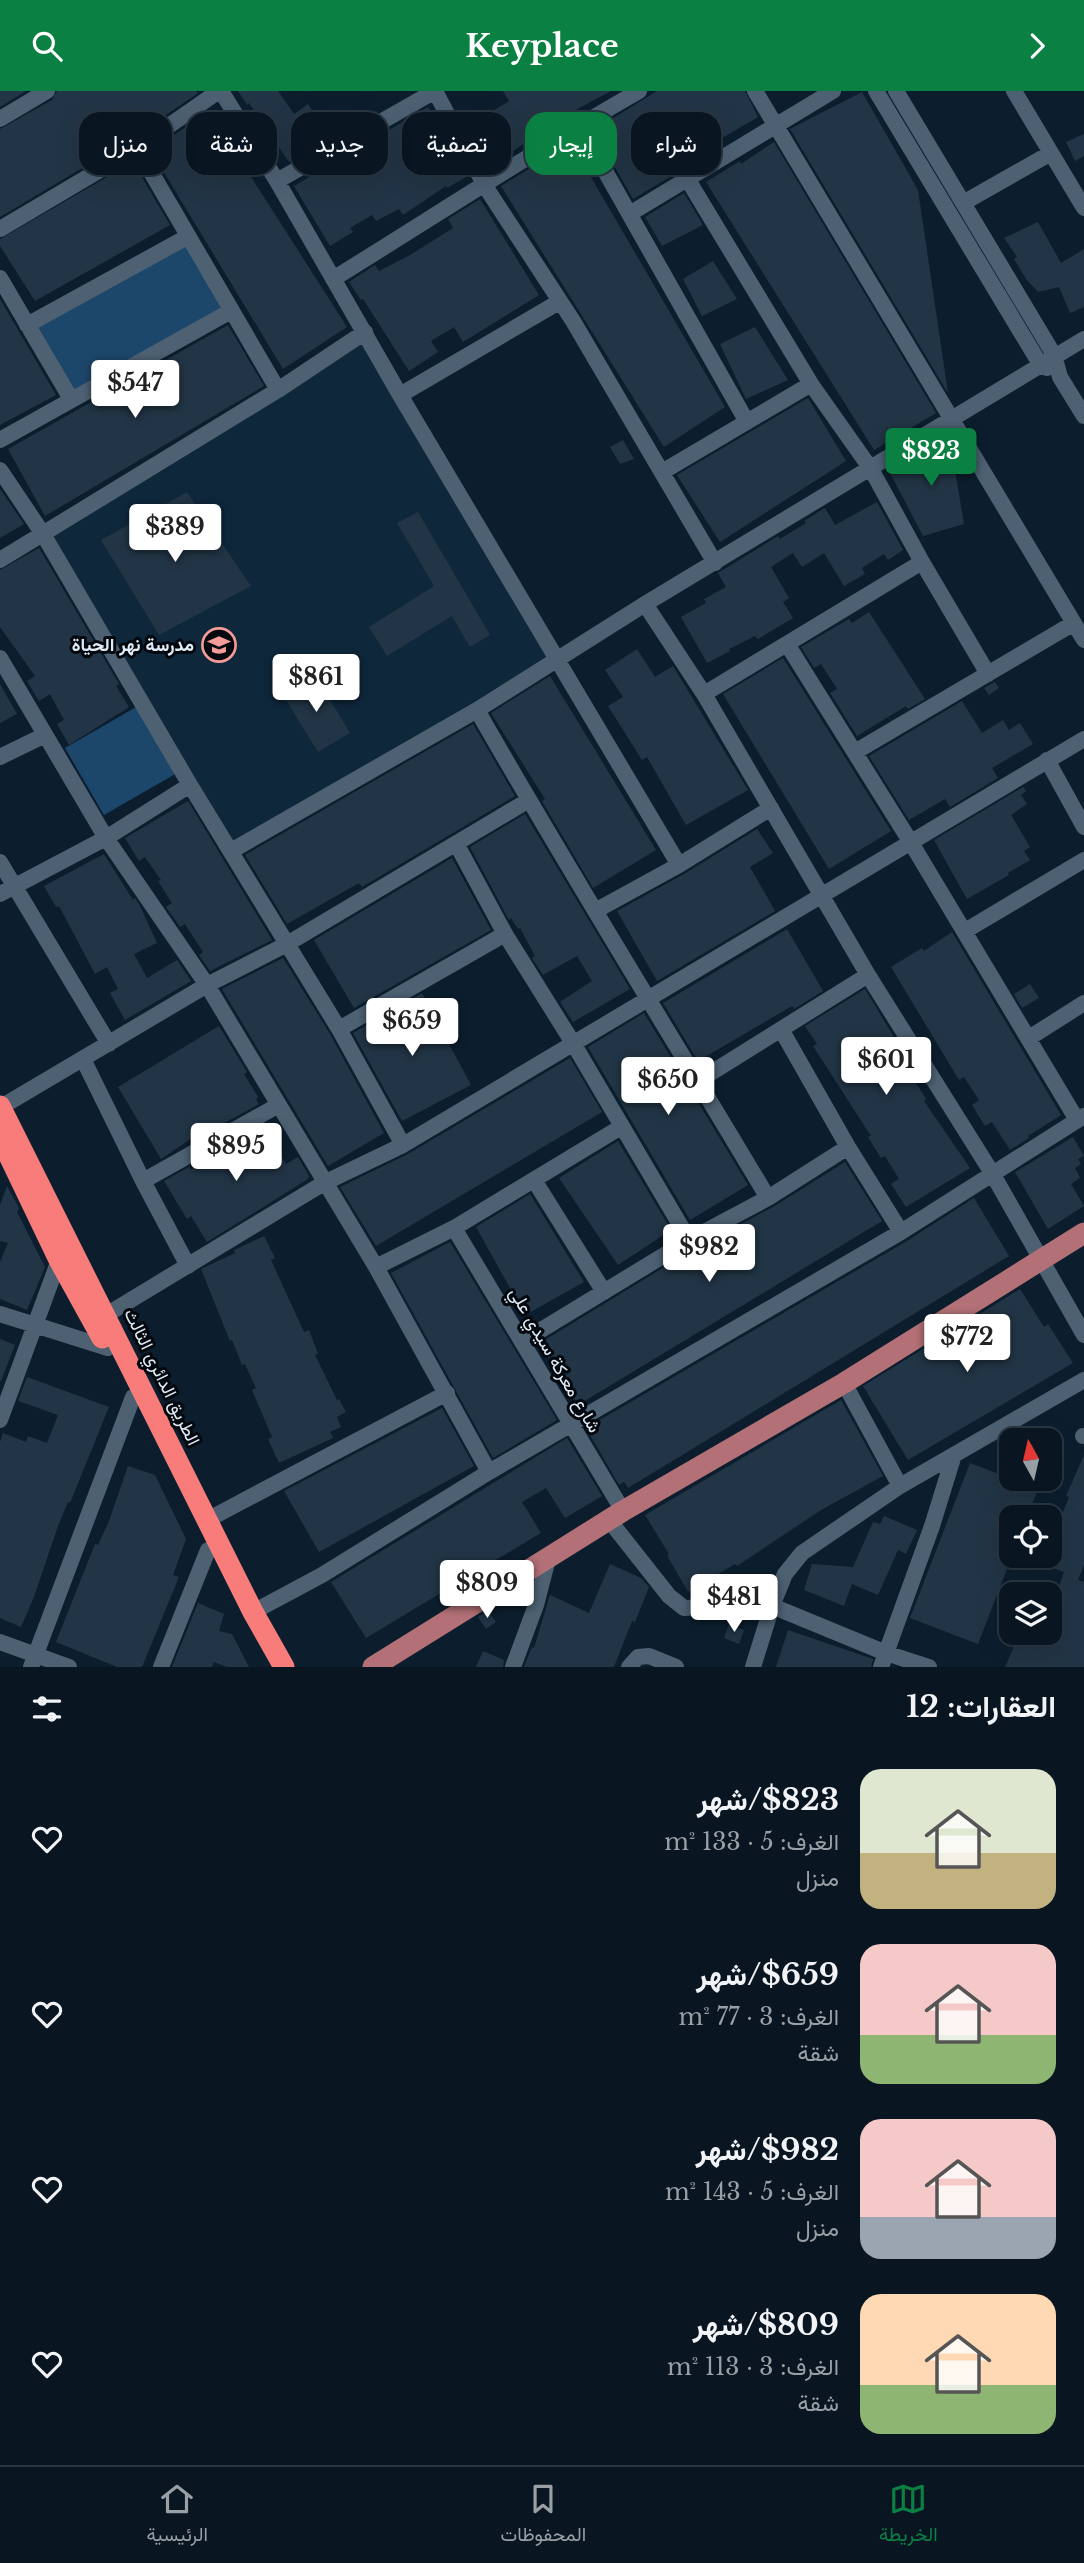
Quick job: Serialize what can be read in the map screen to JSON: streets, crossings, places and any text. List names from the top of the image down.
{
  "streets": {
    "highway": ["الطريق الدائري الثالث"],
    "street": ["شارع معركة سيدي علي"]
  },
  "places": {
    "school or university": ["مدرسة نهر الحياة"]
  },
  "north": "top",
  "page": {
    "header": "Keyplace",
    "chip": [
      "شراء",
      "إيجار",
      "تصفية",
      "جديد",
      "شقة",
      "منزل"
    ],
    "price": [
      "$547",
      "$823",
      "$389",
      "$861",
      "$659",
      "$601",
      "$650",
      "$895",
      "$982",
      "$772",
      "$809",
      "$481"
    ],
    "heading": "العقارات: 12",
    "list": [
      {
        "name": "$823/شهر",
        "note": "الغرف: 5 · 133 m² · منزل"
      },
      {
        "name": "$659/شهر",
        "note": "الغرف: 3 · 77 m² · شقة"
      },
      {
        "name": "$982/شهر",
        "note": "الغرف: 5 · 143 m² · منزل"
      },
      {
        "name": "$809/شهر",
        "note": "الغرف: 3 · 113 m² · شقة"
      }
    ],
    "tabs": ["الخريطة", "المحفوظات", "الرئيسية"]
  }
}
